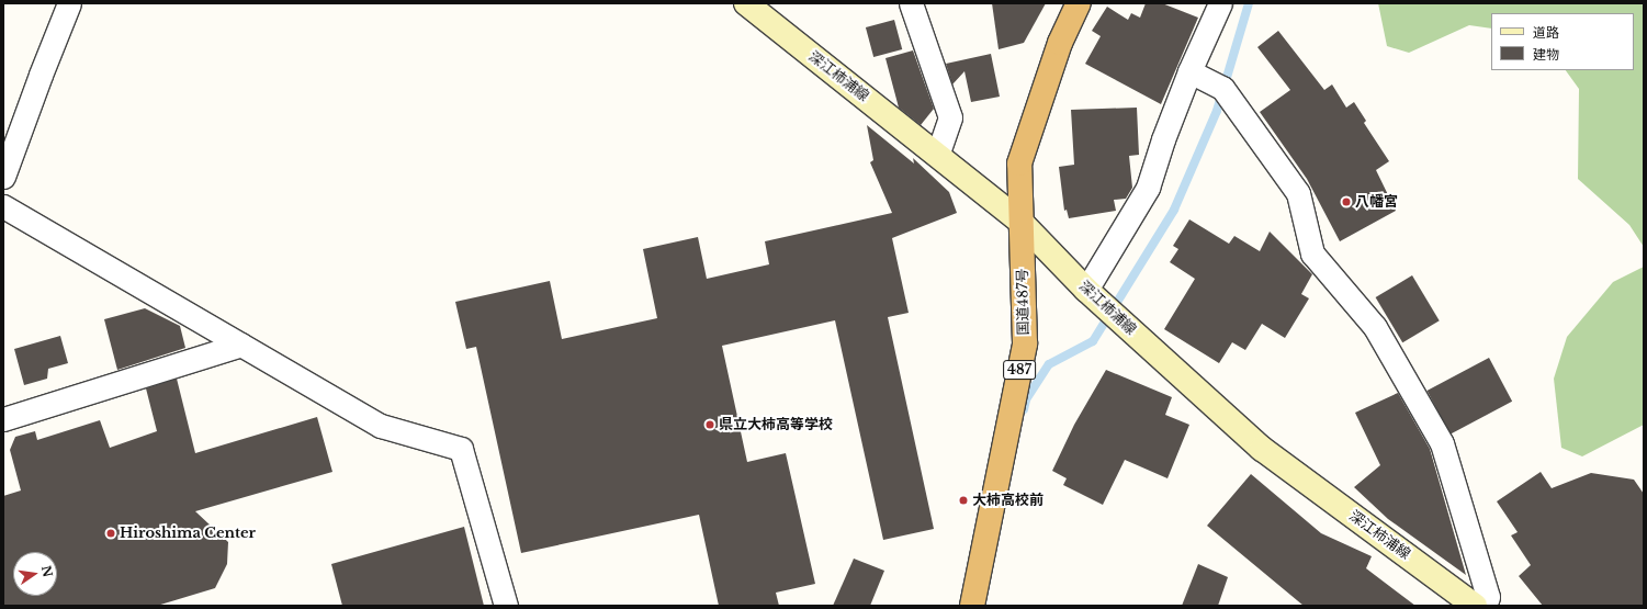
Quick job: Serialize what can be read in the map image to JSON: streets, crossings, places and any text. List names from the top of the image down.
{
  "streets": {
    "highway": ["国道487号", "487"],
    "main road": ["深江柿浦線"]
  },
  "crossings": [
    ["深江柿浦線", "国道487号"]
  ],
  "places": [
    "八幡宮",
    "県立大柿高等学校",
    "大柿高校前",
    "Hiroshima Center"
  ],
  "legend": ["道路", "建物"],
  "north": "right"
}
